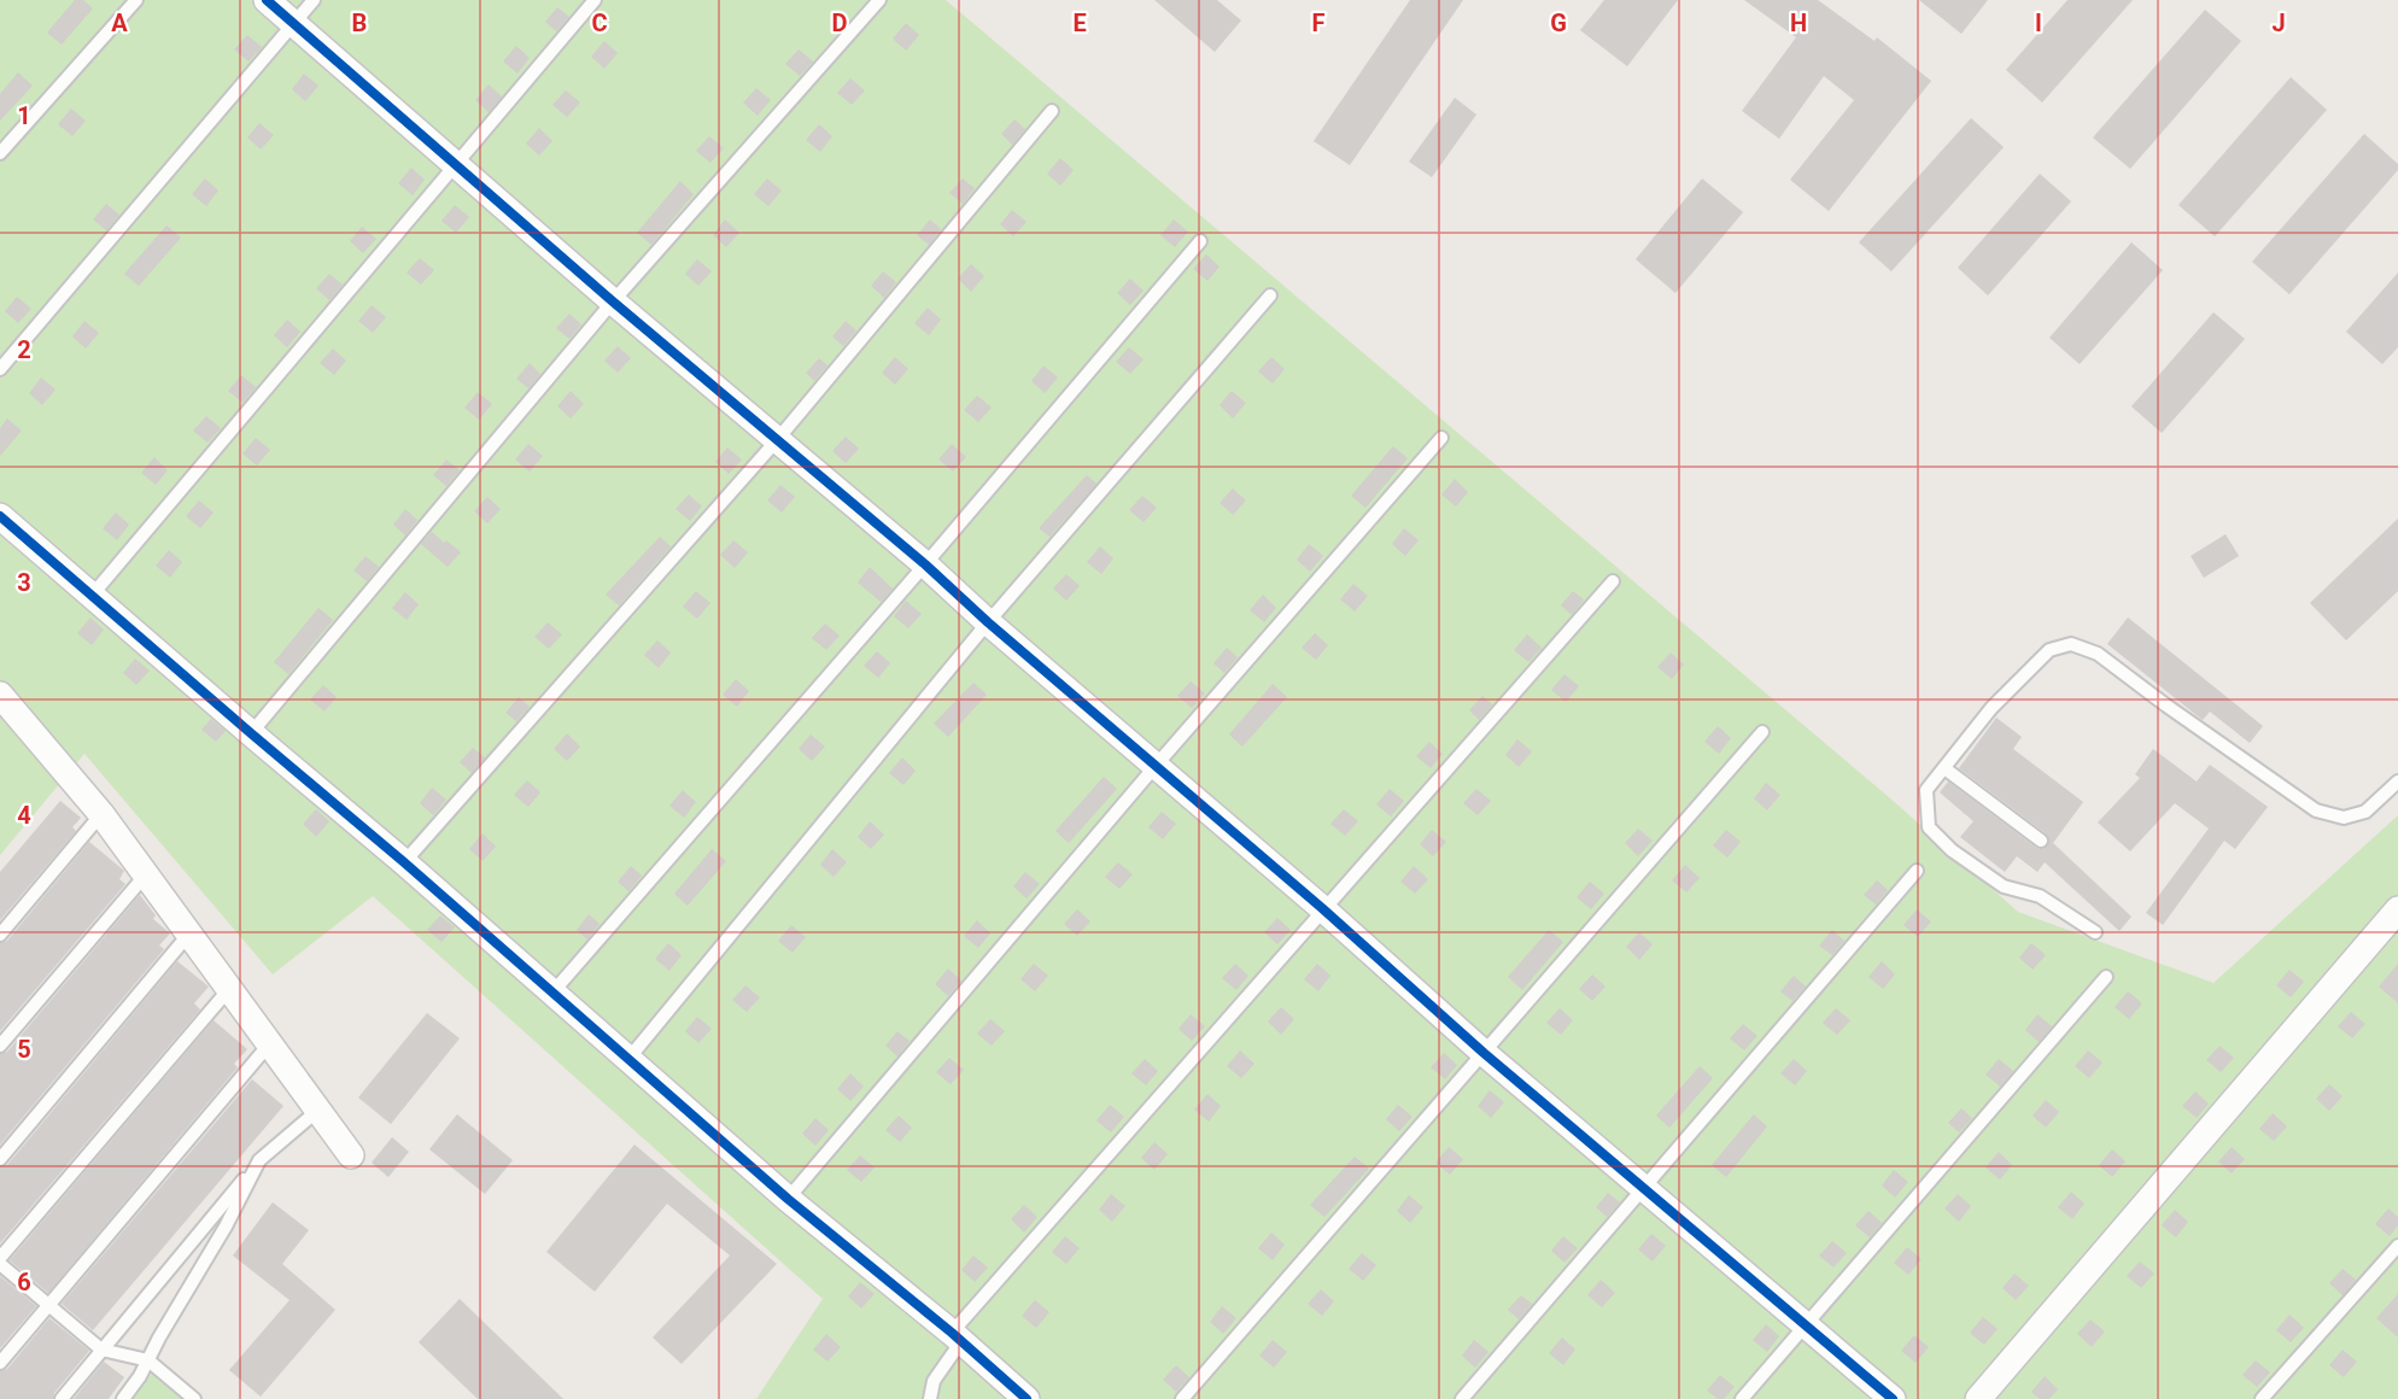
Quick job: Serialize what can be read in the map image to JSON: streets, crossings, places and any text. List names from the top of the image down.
{
  "grid": {
    "columns": [
      "A",
      "B",
      "C",
      "D",
      "E",
      "F",
      "G",
      "H",
      "I",
      "J"
    ],
    "rows": [
      "1",
      "2",
      "3",
      "4",
      "5",
      "6"
    ]
  }
}
